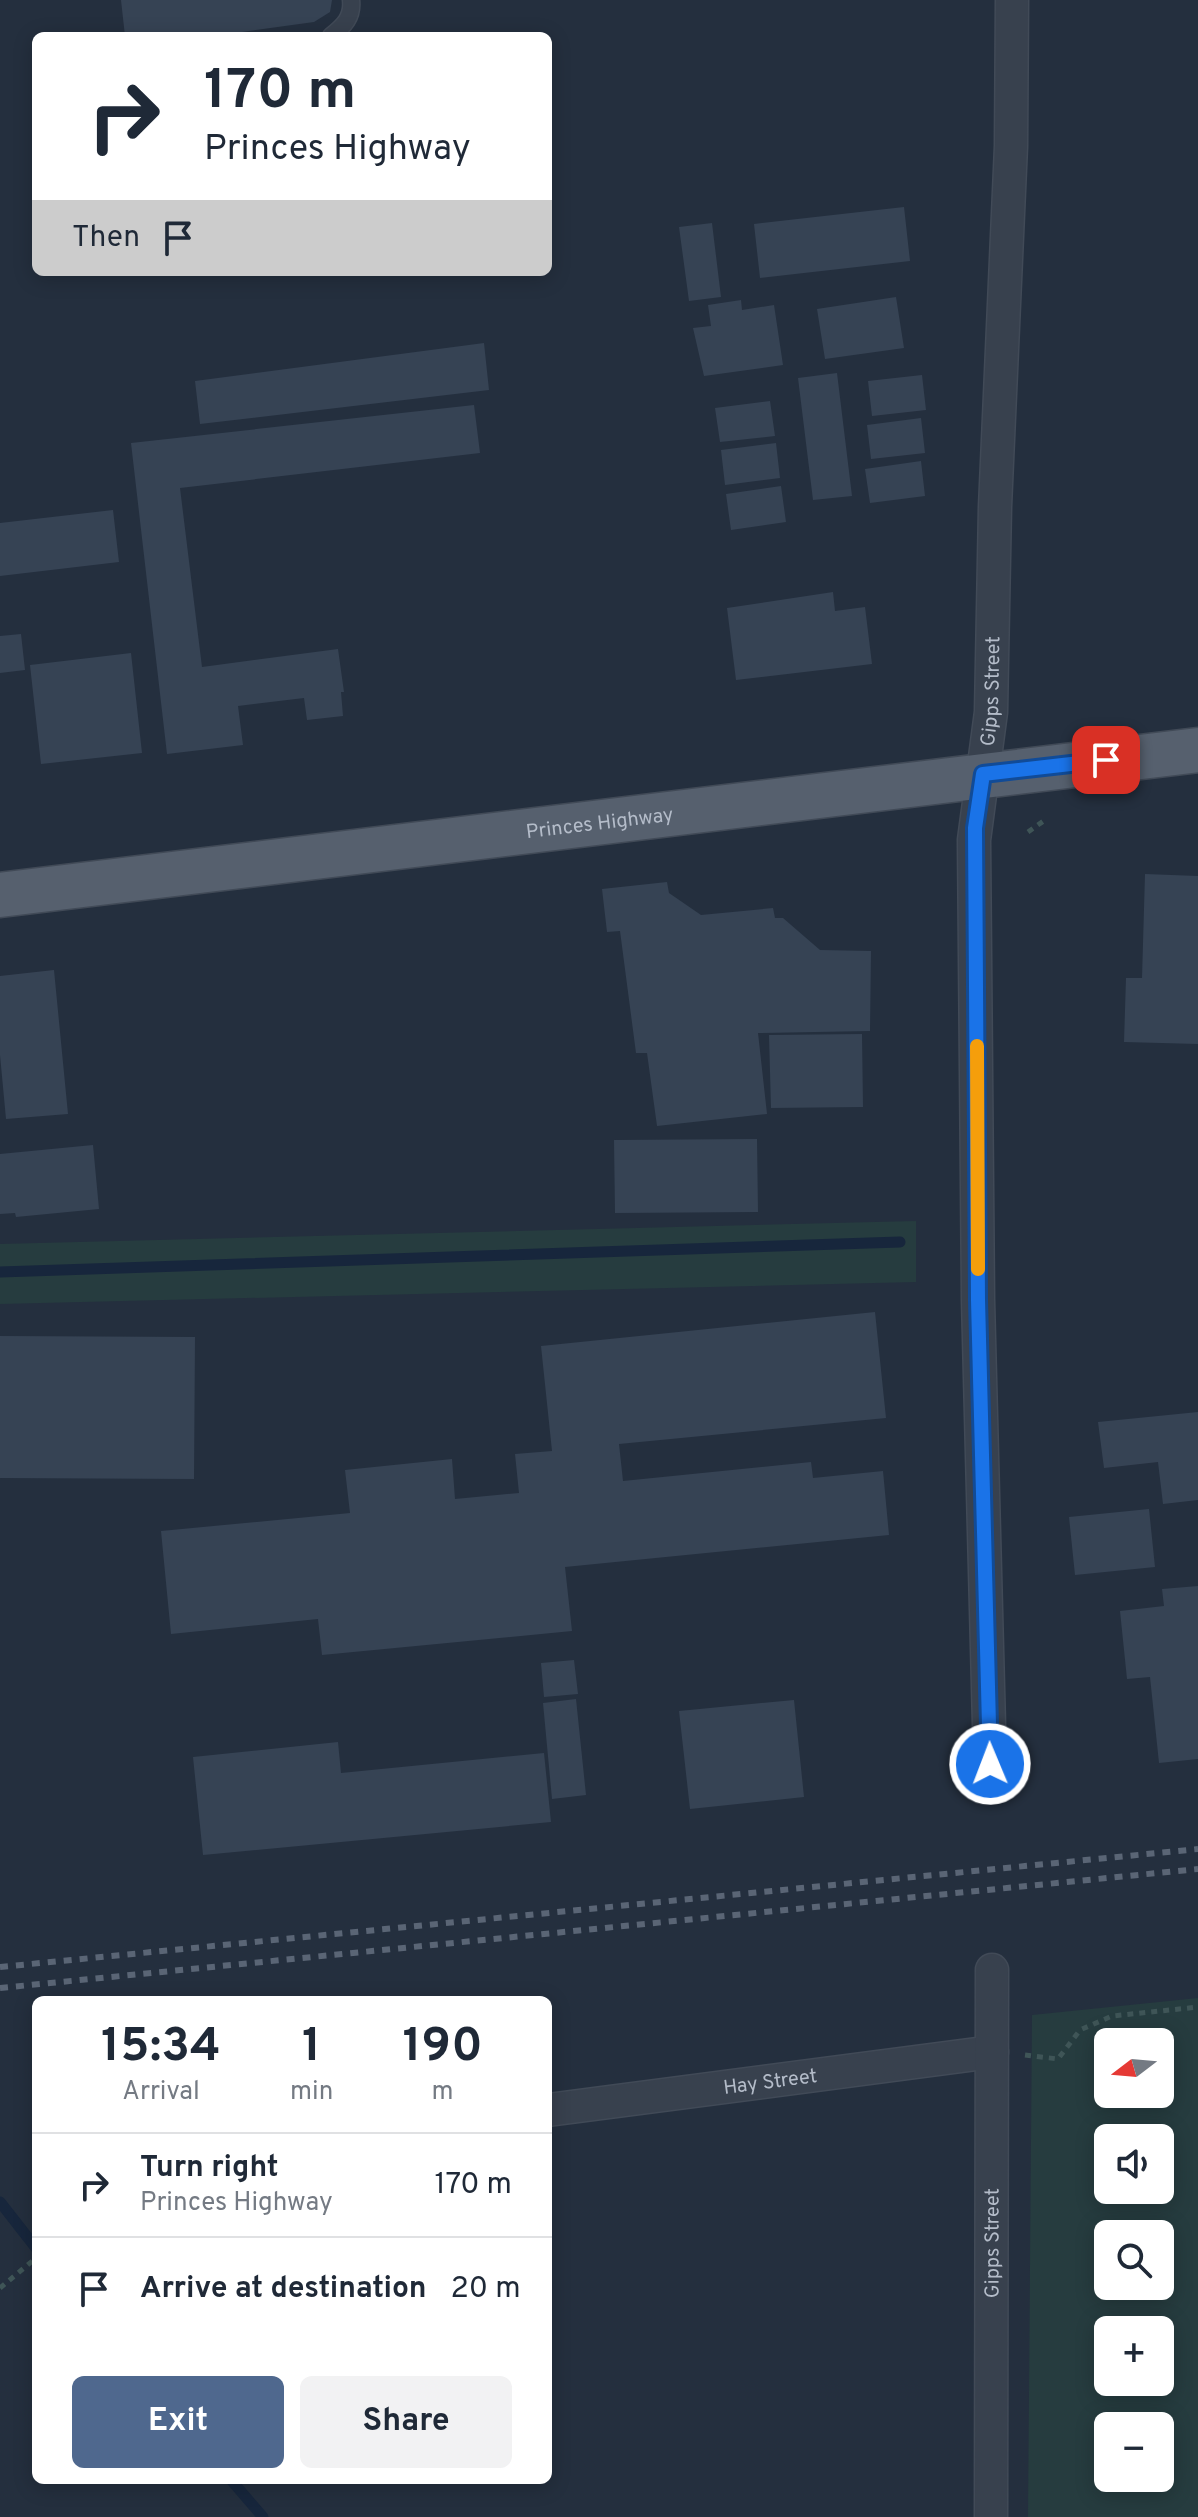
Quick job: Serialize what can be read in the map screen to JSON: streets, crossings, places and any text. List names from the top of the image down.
{
  "streets": {
    "main road": ["Princes Highway"],
    "street": ["Gipps Street", "Hay Street"]
  },
  "crossings": [
    ["Gipps Street", "Princes Highway"],
    ["Gipps Street", "Hay Street"]
  ],
  "north": "left",
  "page": {
    "turn": ["170 m", "Princes Highway"],
    "then": "Then",
    "eta": [
      "15:34",
      "Arrival",
      "1",
      "min",
      "190",
      "m"
    ],
    "map_buttons": ["+", "−"],
    "list": [
      {
        "name": "Turn right",
        "note": "Princes Highway",
        "value": "170 m"
      },
      {
        "name": "Arrive at destination",
        "value": "20 m"
      }
    ],
    "buttons": ["Exit", "Share"]
  }
}
